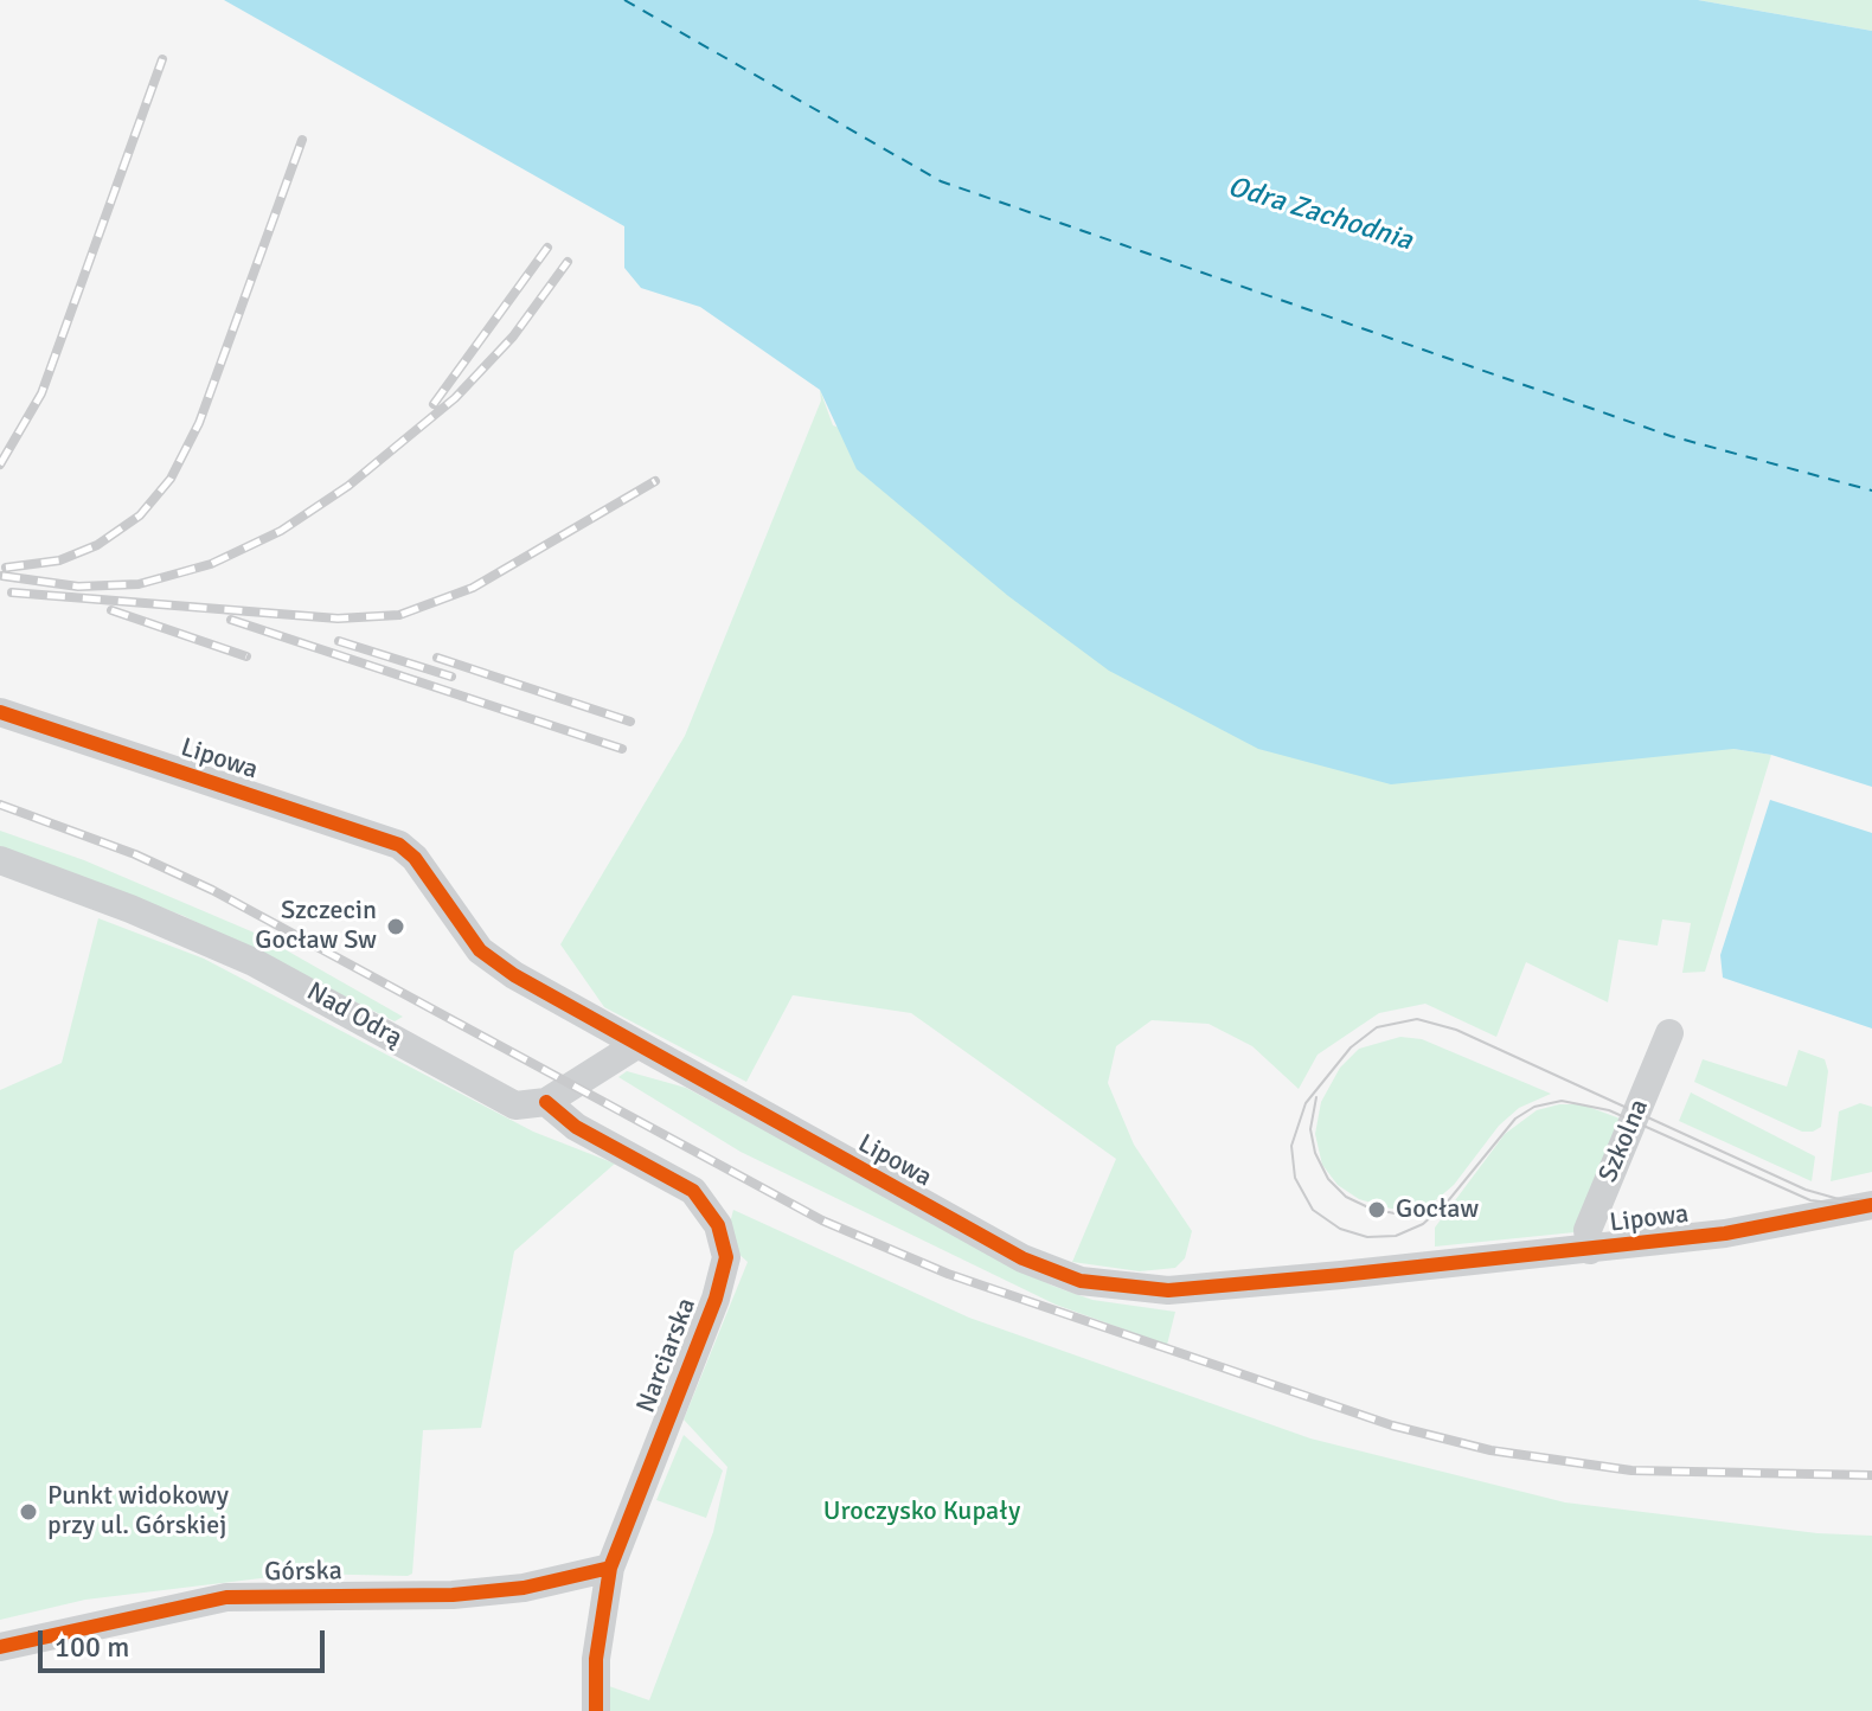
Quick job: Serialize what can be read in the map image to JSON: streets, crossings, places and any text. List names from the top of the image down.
{
  "streets": {
    "street": [
      "Lipowa",
      "Nad Odrą",
      "Szkolna",
      "Narciarska",
      "Górska"
    ]
  },
  "crossings": [
    ["Lipowa", "Szkolna"],
    ["Nad Odrą", "Narciarska"],
    ["Narciarska", "Górska"]
  ],
  "water": ["Odra Zachodnia"],
  "parks": ["Uroczysko Kupały"],
  "places": ["Szczecin Gocław Sw", "Gocław", "Punkt widokowy przy ul. Górskiej"],
  "scale_bar": "100 m"
}
